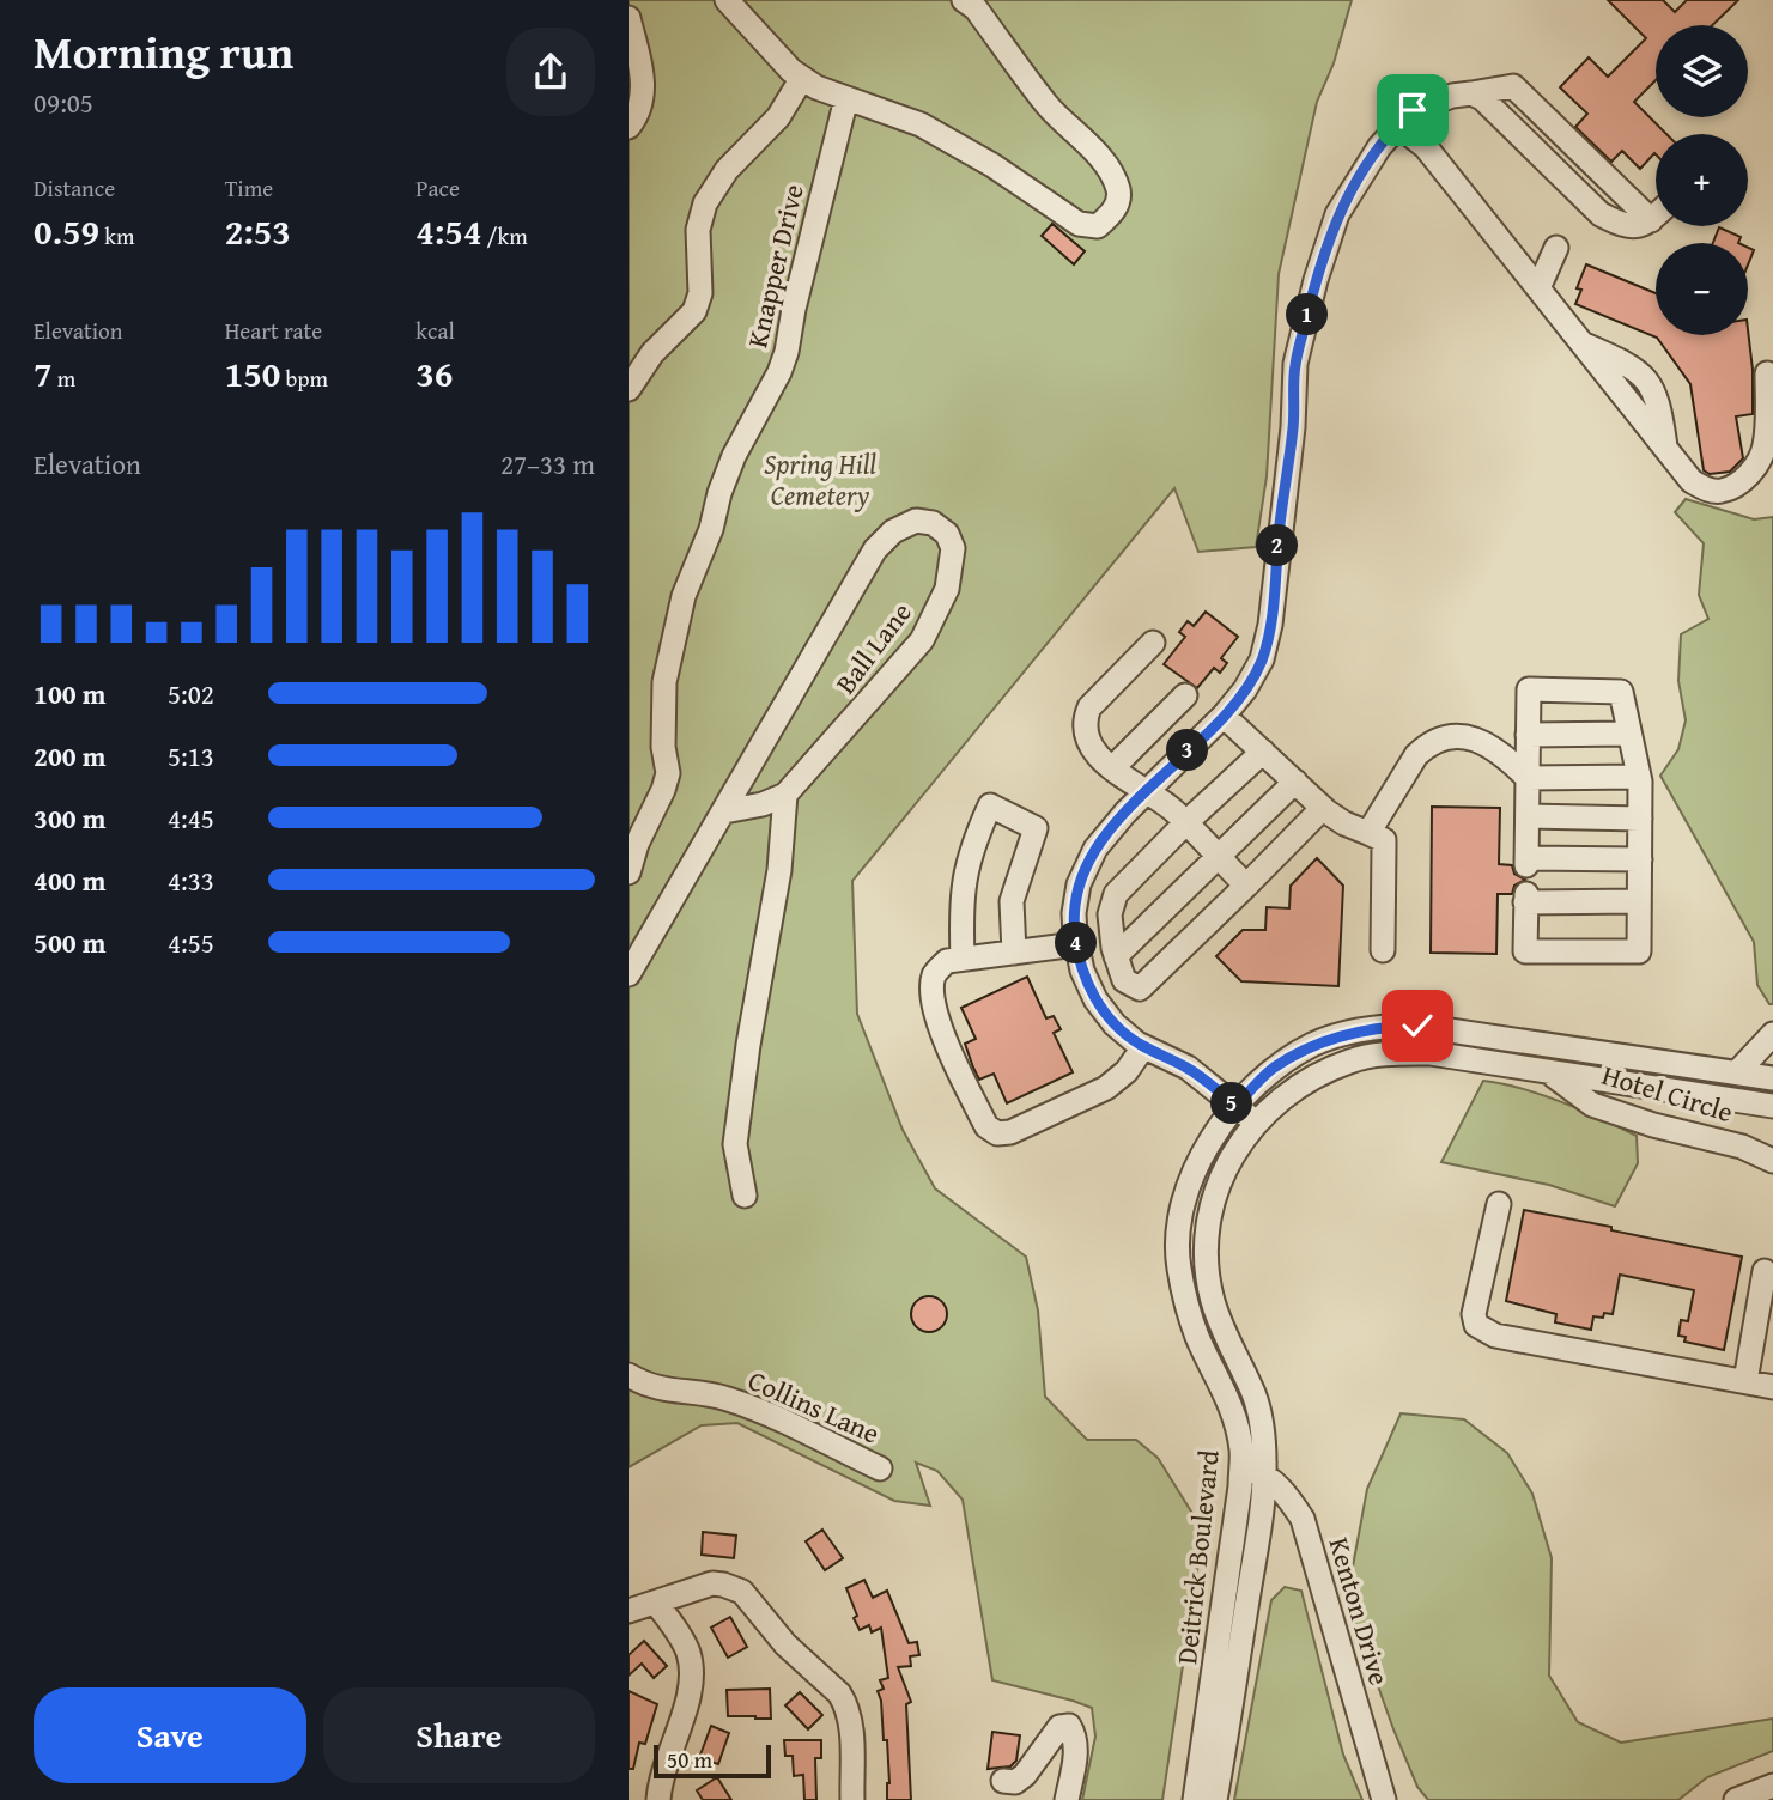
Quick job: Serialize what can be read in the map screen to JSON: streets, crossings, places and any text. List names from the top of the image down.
{
  "streets": {
    "street": [
      "Knapper Drive",
      "Ball Lane",
      "Hotel Circle",
      "Collins Lane",
      "Deitrick Boulevard",
      "Kenton Drive"
    ]
  },
  "crossings": [
    ["Hotel Circle", "Deitrick Boulevard"],
    ["Deitrick Boulevard", "Kenton Drive"]
  ],
  "parks": ["Spring Hill Cemetery"],
  "scale_bar": "50 m",
  "page": {
    "heading": ["Morning run", "09:05"],
    "map_buttons": ["+", "−"],
    "stats": [
      ["Distance", "0.59 km"],
      ["Time", "2:53"],
      ["Pace", "4:54 /km"],
      ["Elevation", "7 m"],
      ["Heart rate", "150 bpm"],
      ["kcal", "36"]
    ],
    "pins": [
      "1",
      "2",
      "3",
      "4",
      "5"
    ],
    "chart": ["Elevation", "27–33 m"],
    "list": [
      {
        "name": "100 m",
        "note": "5:02"
      },
      {
        "name": "200 m",
        "note": "5:13"
      },
      {
        "name": "300 m",
        "note": "4:45"
      },
      {
        "name": "400 m",
        "note": "4:33"
      },
      {
        "name": "500 m",
        "note": "4:55"
      }
    ],
    "buttons": ["Save", "Share"],
    "scale": "50 m"
  }
}
